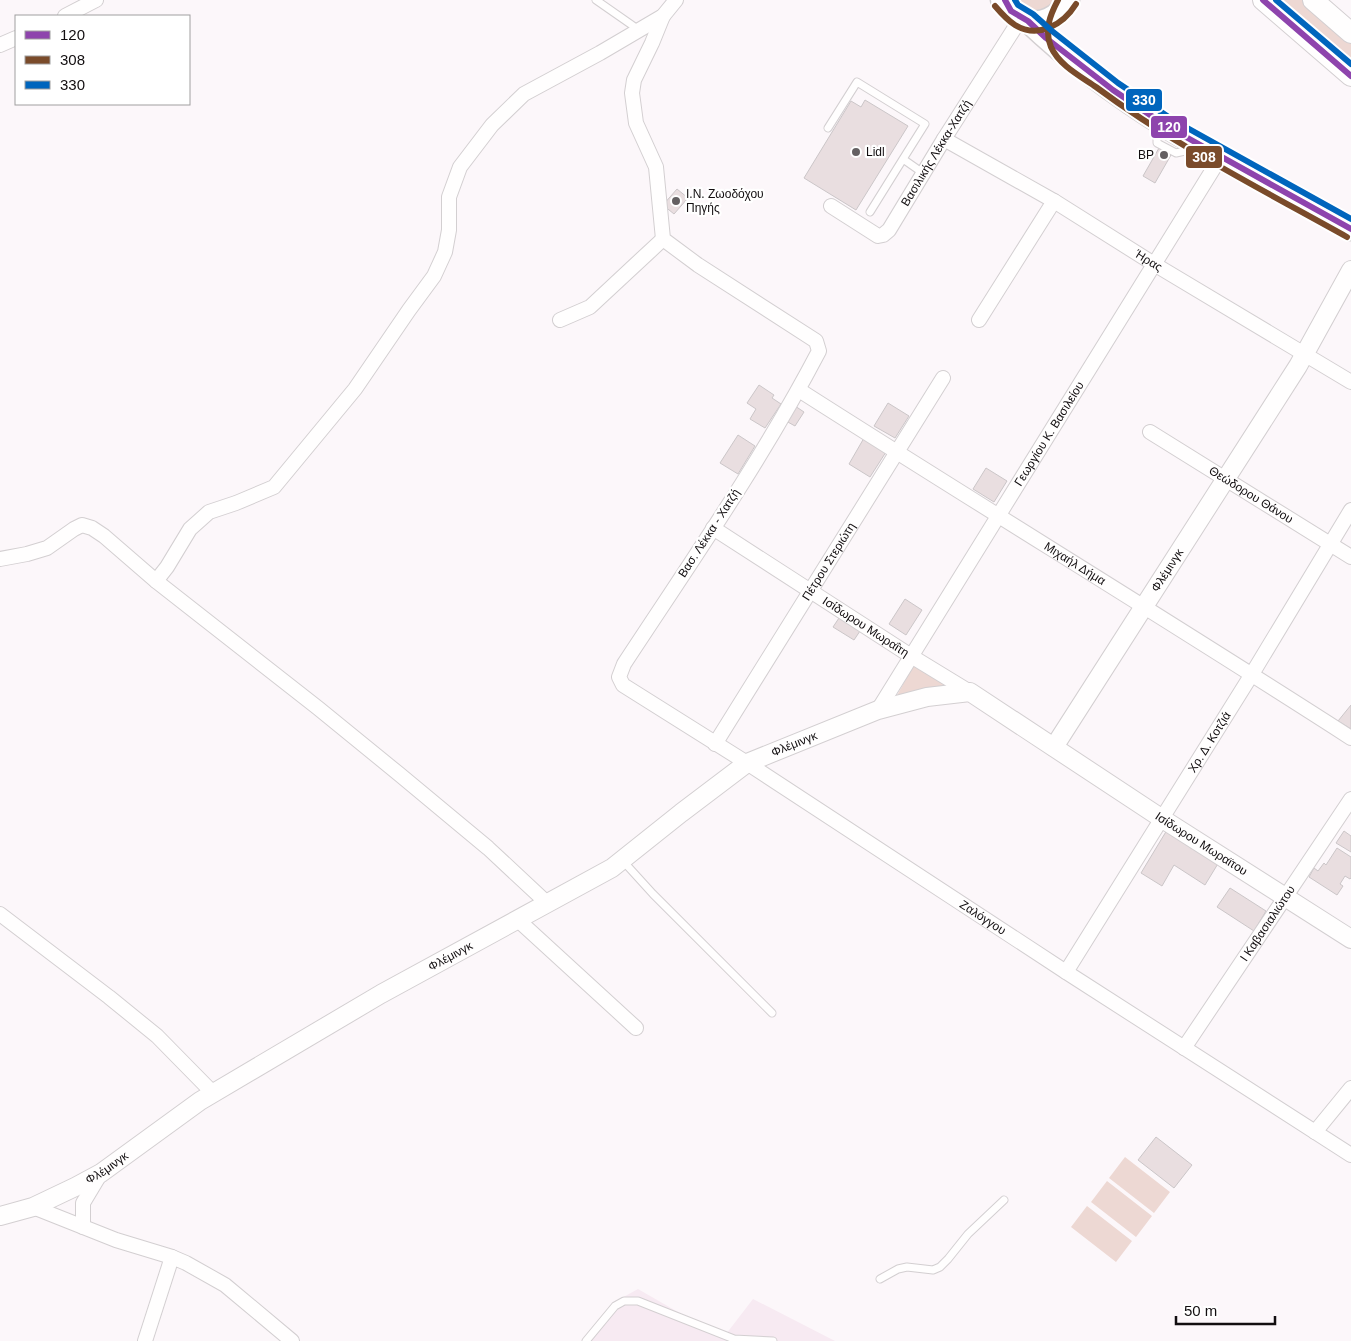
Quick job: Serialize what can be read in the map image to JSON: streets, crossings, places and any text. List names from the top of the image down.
{
  "streets": {
    "street": [
      "Βασιλικής Λέκκα-Χατζή",
      "Ήρας",
      "Γεωργίου Κ. Βασιλείου",
      "Θεώδορου Θάνου",
      "Βασ. Λέκκα - Χατζή",
      "Πέτρου Στεριώτη",
      "Μιχαήλ Δήμα",
      "Φλέμινγκ",
      "Ισίδωρου Μωραΐτη",
      "Χρ. Δ. Κοτζιά",
      "Ισίδωρου Μωραϊτου",
      "Ζαλόγγου",
      "Ι Καβασιαλιώτου"
    ]
  },
  "crossings": [
    ["Βασιλικής Λέκκα-Χατζή", "Ήρας"],
    ["Ήρας", "Γεωργίου Κ. Βασιλείου"],
    ["Ήρας", "Φλέμινγκ"],
    ["Γεωργίου Κ. Βασιλείου", "Μιχαήλ Δήμα"],
    ["Γεωργίου Κ. Βασιλείου", "Φλέμινγκ"],
    ["Γεωργίου Κ. Βασιλείου", "Ισίδωρου Μωραΐτη"],
    ["Θεώδορου Θάνου", "Φλέμινγκ"],
    ["Θεώδορου Θάνου", "Χρ. Δ. Κοτζιά"],
    ["Βασ. Λέκκα - Χατζή", "Μιχαήλ Δήμα"],
    ["Βασ. Λέκκα - Χατζή", "Ισίδωρου Μωραΐτη"],
    ["Βασ. Λέκκα - Χατζή", "Ζαλόγγου"],
    ["Πέτρου Στεριώτη", "Μιχαήλ Δήμα"],
    ["Πέτρου Στεριώτη", "Ισίδωρου Μωραΐτη"],
    ["Πέτρου Στεριώτη", "Ζαλόγγου"],
    ["Μιχαήλ Δήμα", "Φλέμινγκ"],
    ["Μιχαήλ Δήμα", "Χρ. Δ. Κοτζιά"],
    ["Φλέμινγκ", "Ισίδωρου Μωραΐτη"],
    ["Φλέμινγκ", "Ισίδωρου Μωραϊτου"],
    ["Φλέμινγκ", "Ζαλόγγου"],
    ["Χρ. Δ. Κοτζιά", "Ισίδωρου Μωραϊτου"],
    ["Χρ. Δ. Κοτζιά", "Ζαλόγγου"],
    ["Ισίδωρου Μωραϊτου", "Ι Καβασιαλιώτου"],
    ["Ζαλόγγου", "Ι Καβασιαλιώτου"]
  ],
  "places": ["Lidl", "BP", "Ι.Ν. Ζωοδόχου Πηγής"],
  "lines": ["transit line 120", "transit line 308", "transit line 330"],
  "legend": ["120", "308", "330"],
  "scale_bar": "50 m"
}
